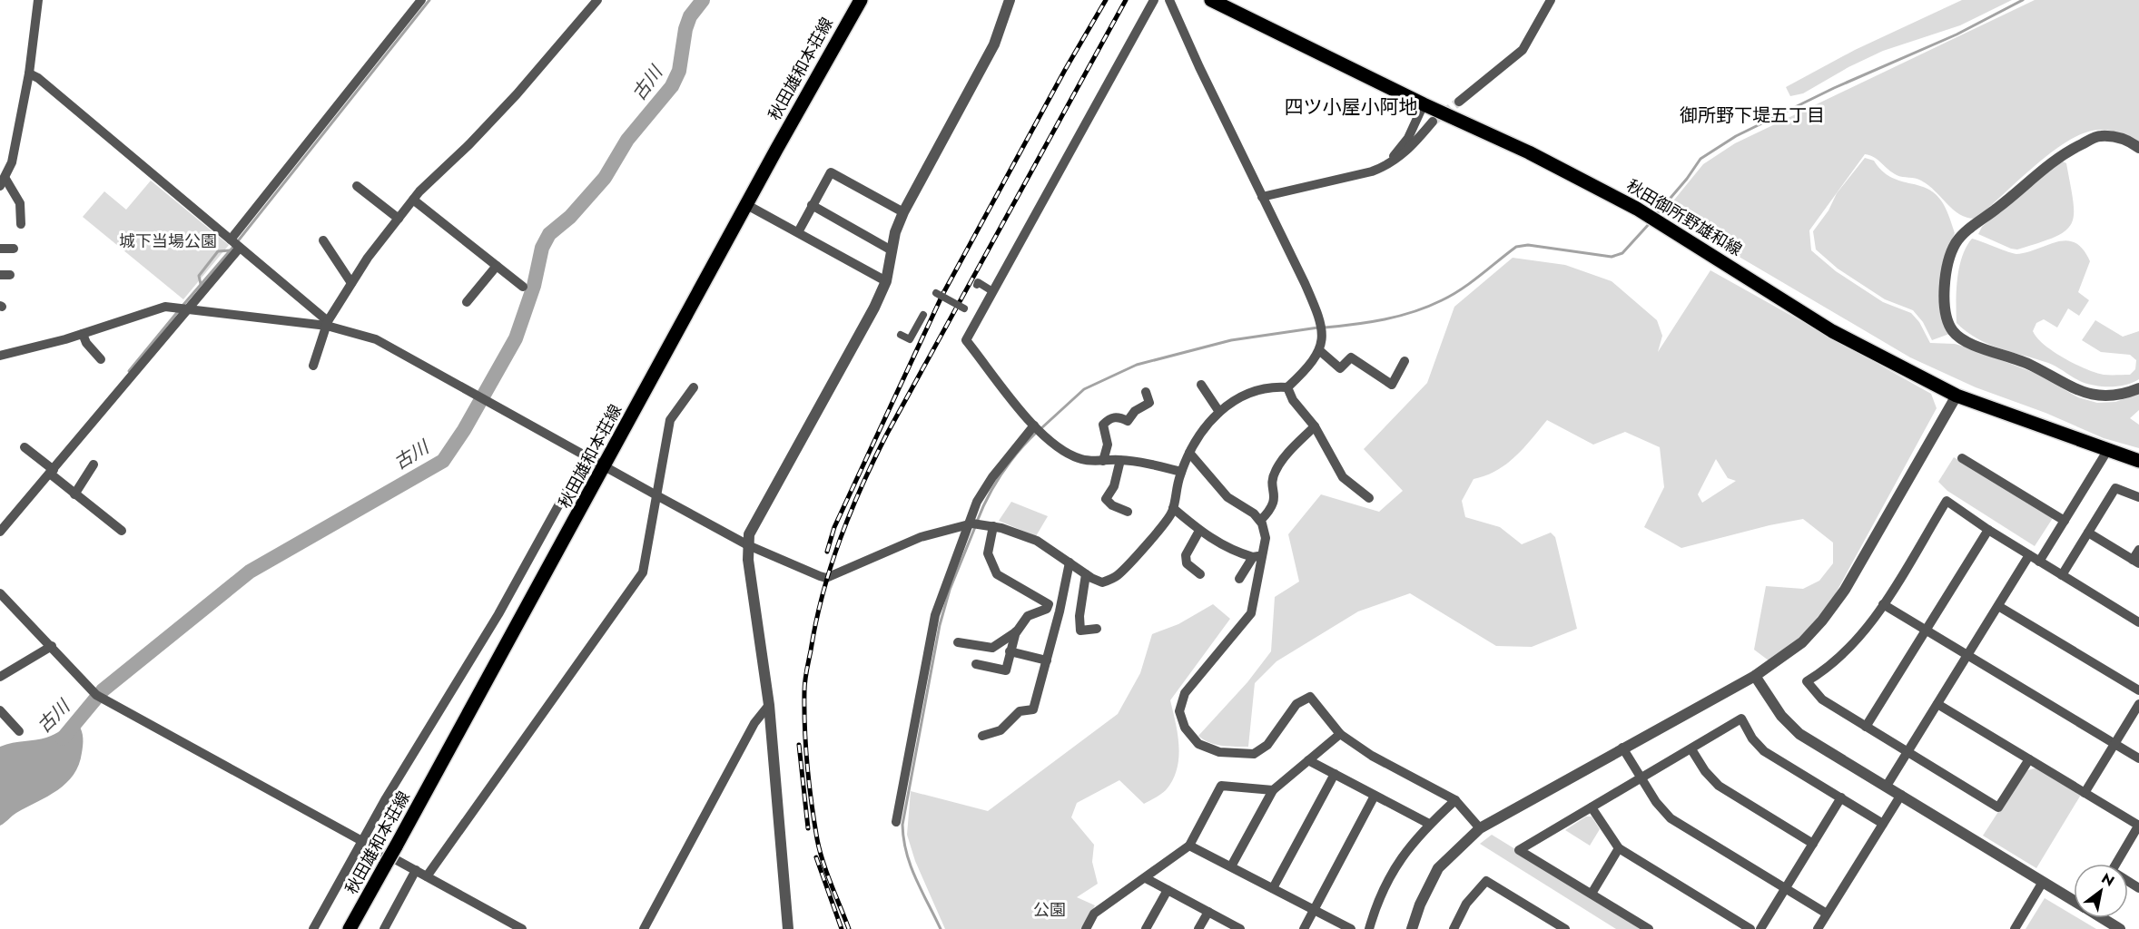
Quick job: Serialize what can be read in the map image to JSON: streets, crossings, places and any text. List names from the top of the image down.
{
  "streets": {
    "main road": ["秋田雄和本荘線", "秋田御所野雄和線"]
  },
  "districts": ["四ツ小屋小阿地", "御所野下堤五丁目"],
  "water": ["古川"],
  "parks": ["城下当場公園", "公園"],
  "north": "top right"
}
